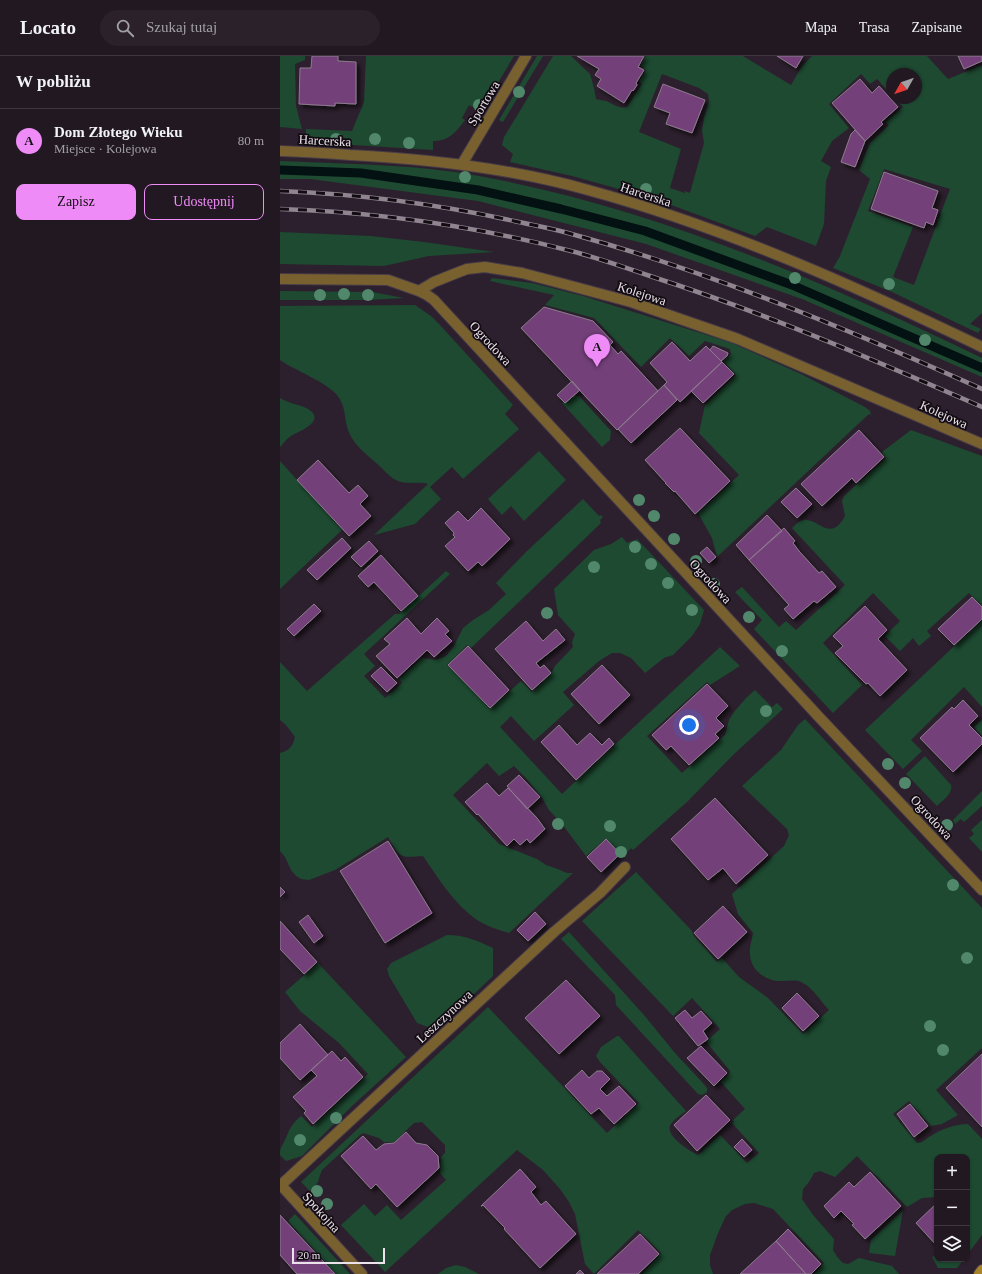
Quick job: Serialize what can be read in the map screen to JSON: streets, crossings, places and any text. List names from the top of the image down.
{
  "streets": {
    "street": [
      "Sportowa",
      "Harcerska",
      "Kolejowa",
      "Ogrodowa",
      "Leszczynowa",
      "Spokojna"
    ]
  },
  "crossings": [
    ["Sportowa", "Harcerska"],
    ["Kolejowa", "Ogrodowa"],
    ["Leszczynowa", "Spokojna"]
  ],
  "scale_bar": "20 m",
  "north": "bottom left",
  "page": {
    "header": "Locato",
    "search": "Szukaj tutaj",
    "nav": ["Mapa", "Trasa", "Zapisane"],
    "heading": "W pobliżu",
    "list": [
      {
        "mark": "A",
        "name": "Dom Złotego Wieku",
        "note": "Miejsce · Kolejowa",
        "value": "80 m"
      }
    ],
    "buttons": ["Zapisz", "Udostępnij"],
    "pins": "A",
    "map_buttons": ["+", "−"],
    "scale": "20 m"
  }
}
